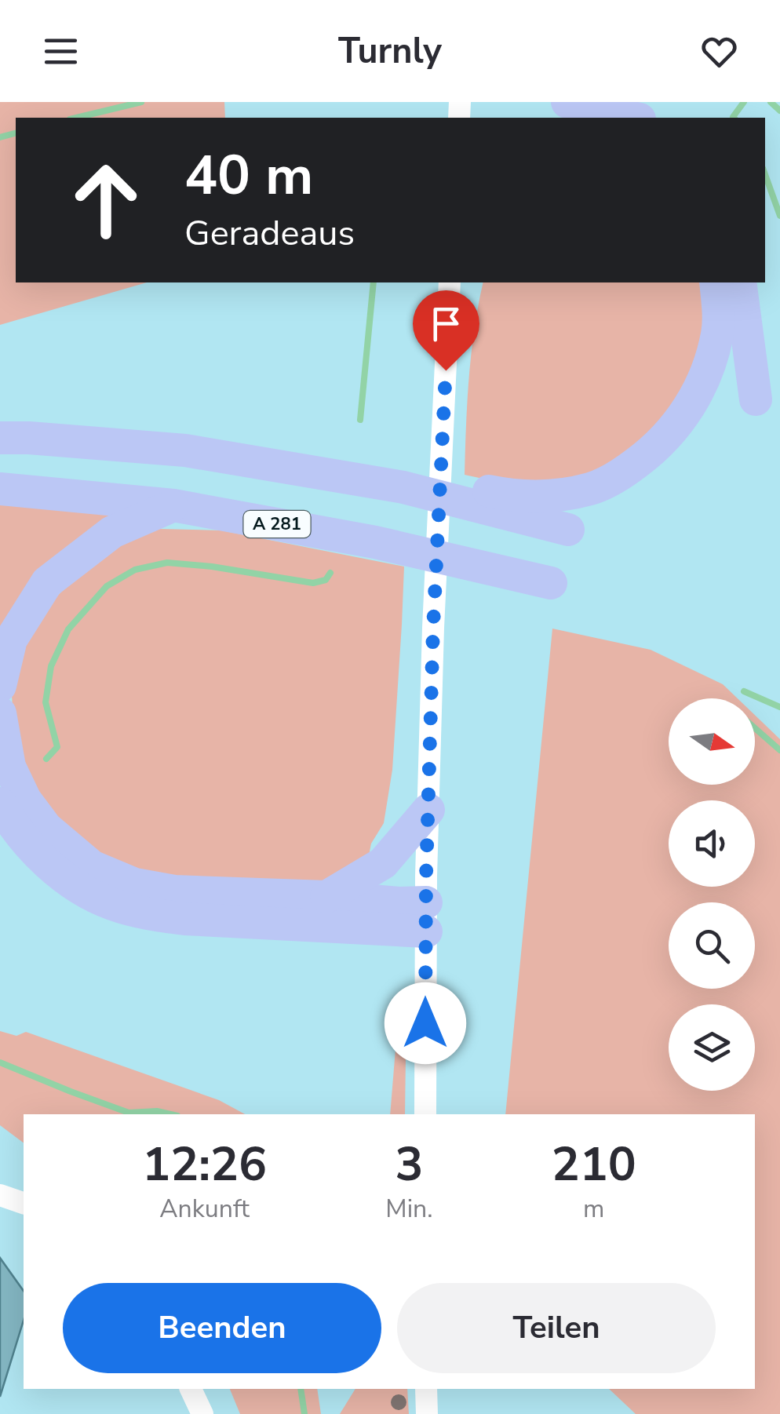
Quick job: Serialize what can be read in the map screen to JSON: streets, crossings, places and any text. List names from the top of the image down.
{
  "streets": {
    "highway": ["A 281"]
  },
  "north": "right",
  "page": {
    "header": "Turnly",
    "turn": ["40 m", "Geradeaus"],
    "eta": [
      "12:26",
      "Ankunft",
      "3",
      "Min.",
      "210",
      "m"
    ],
    "buttons": ["Beenden", "Teilen"]
  }
}
